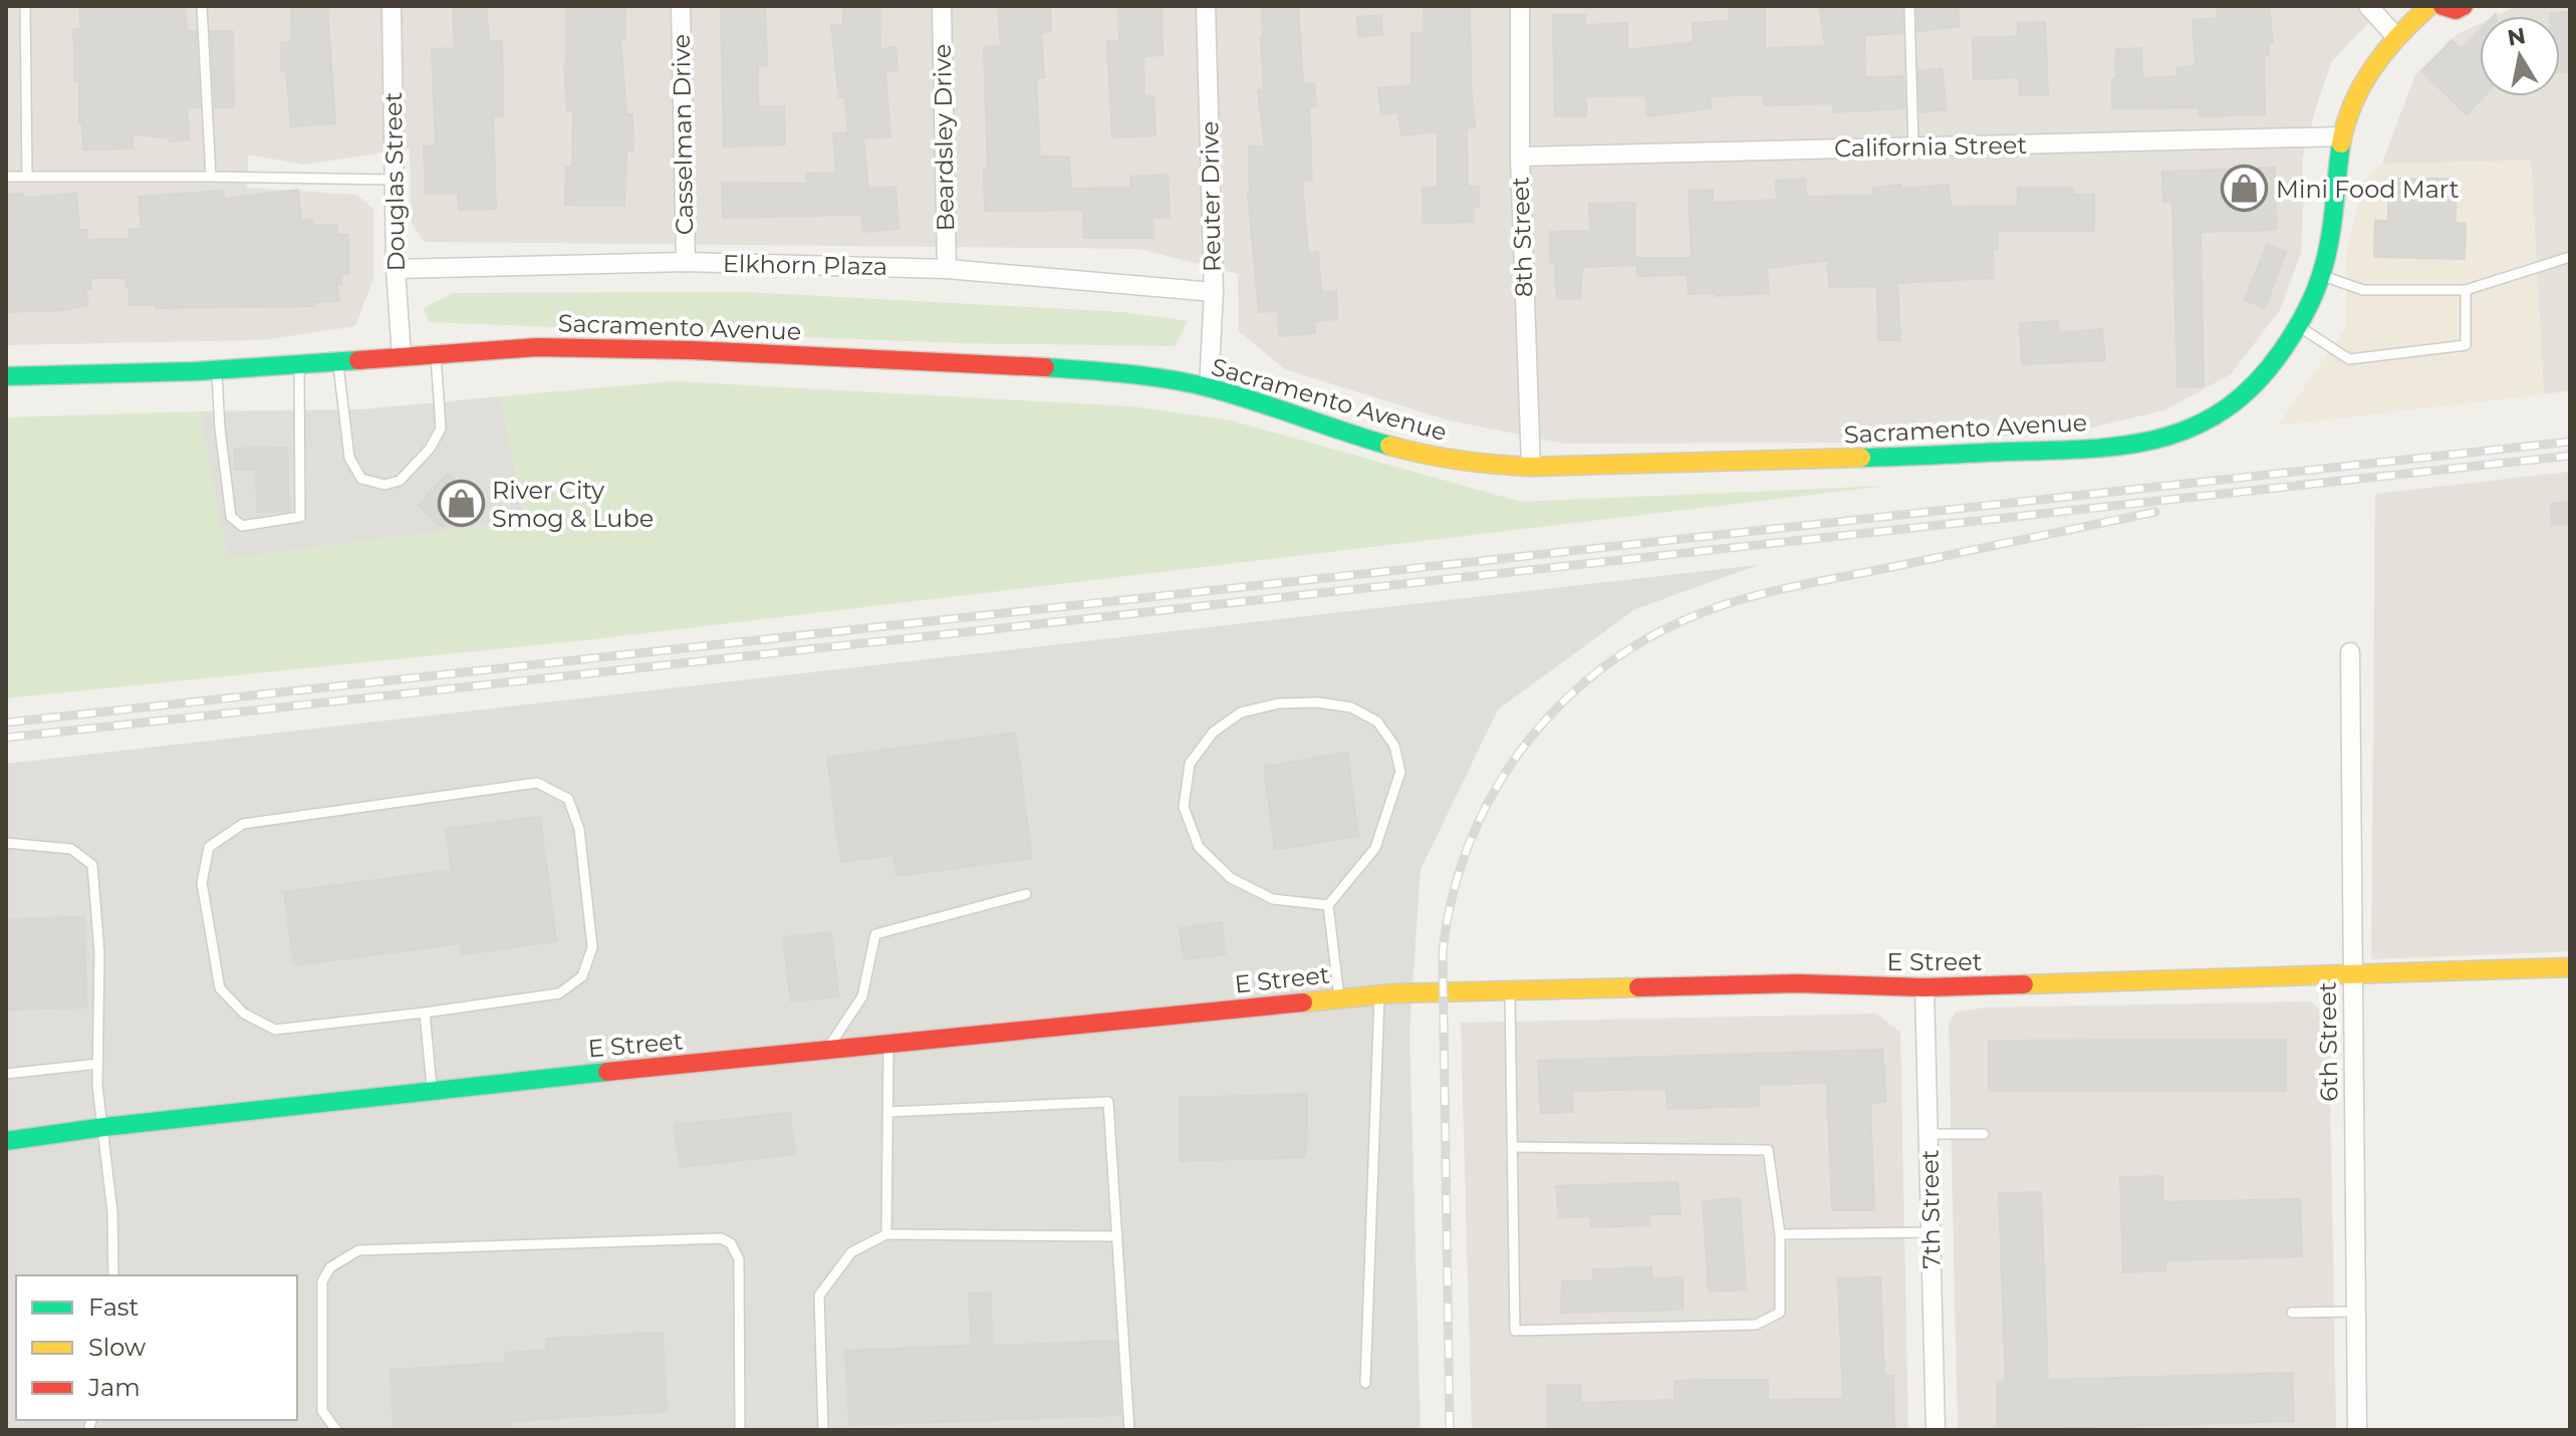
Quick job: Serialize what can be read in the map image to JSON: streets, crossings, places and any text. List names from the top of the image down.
{
  "streets": {
    "main road": ["Sacramento Avenue", "E Street"],
    "street": [
      "Casselman Drive",
      "Beardsley Drive",
      "California Street",
      "Douglas Street",
      "Reuter Drive",
      "8th Street",
      "Elkhorn Plaza",
      "6th Street",
      "7th Street"
    ]
  },
  "crossings": [
    ["Casselman Drive", "Elkhorn Plaza"],
    ["Beardsley Drive", "Elkhorn Plaza"],
    ["California Street", "8th Street"],
    ["California Street", "Sacramento Avenue"],
    ["Douglas Street", "Elkhorn Plaza"],
    ["Douglas Street", "Sacramento Avenue"],
    ["Reuter Drive", "Elkhorn Plaza"],
    ["Reuter Drive", "Sacramento Avenue"],
    ["8th Street", "Sacramento Avenue"],
    ["E Street", "6th Street"],
    ["E Street", "7th Street"]
  ],
  "places": {
    "shop": ["Mini Food Mart", "River City Smog & Lube"]
  },
  "legend": ["Fast", "Slow", "Jam"],
  "north": "top"
}
